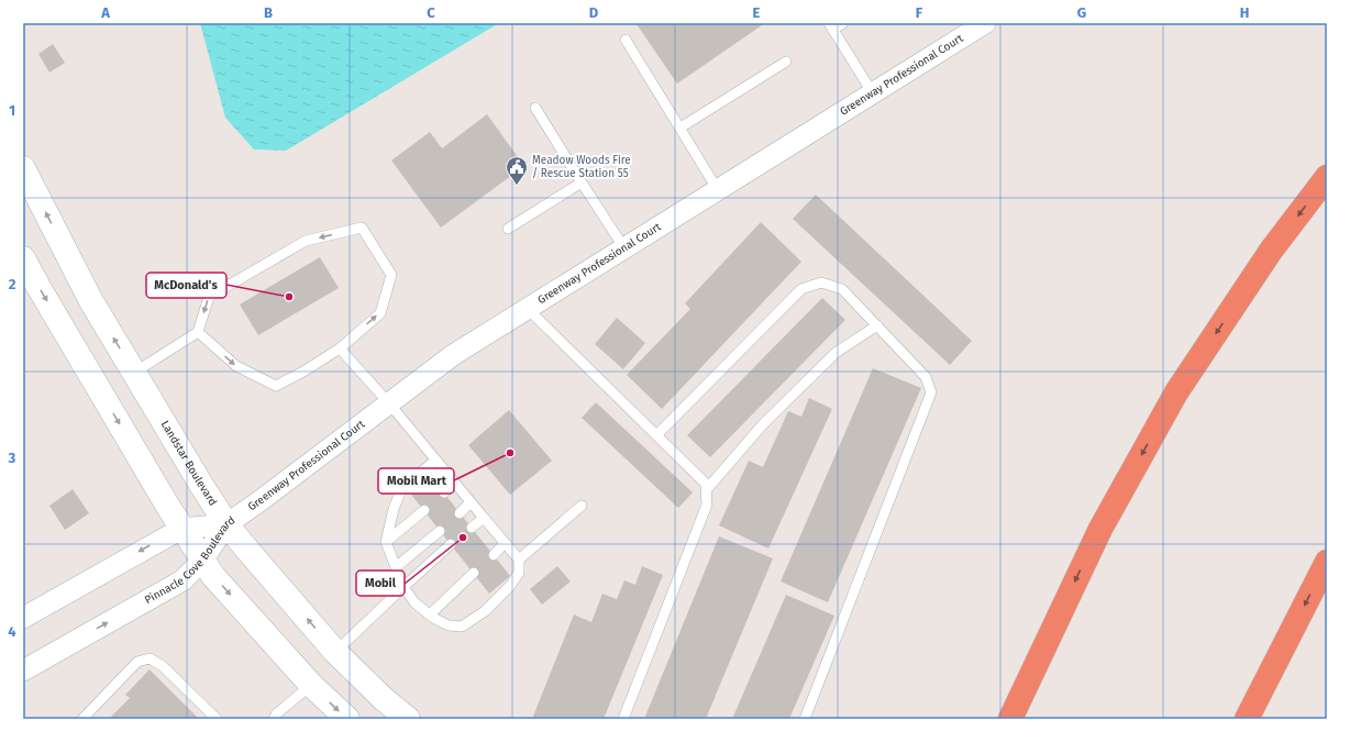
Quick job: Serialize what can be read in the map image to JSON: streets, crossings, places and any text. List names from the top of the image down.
{
  "streets": {
    "street": ["Greenway Professional Court", "Landstar Boulevard", "Pinnacle Cove Boulevard"]
  },
  "crossings": [
    ["Greenway Professional Court", "Landstar Boulevard"],
    ["Greenway Professional Court", "Pinnacle Cove Boulevard"],
    ["Landstar Boulevard", "Pinnacle Cove Boulevard"]
  ],
  "places": {
    "public building": ["Meadow Woods Fire / Rescue Station 55"],
    "other": ["McDonald's", "Mobil Mart", "Mobil"]
  },
  "grid": {
    "columns": [
      "A",
      "B",
      "C",
      "D",
      "E",
      "F",
      "G",
      "H"
    ],
    "rows": [
      "1",
      "2",
      "3",
      "4"
    ]
  }
}
